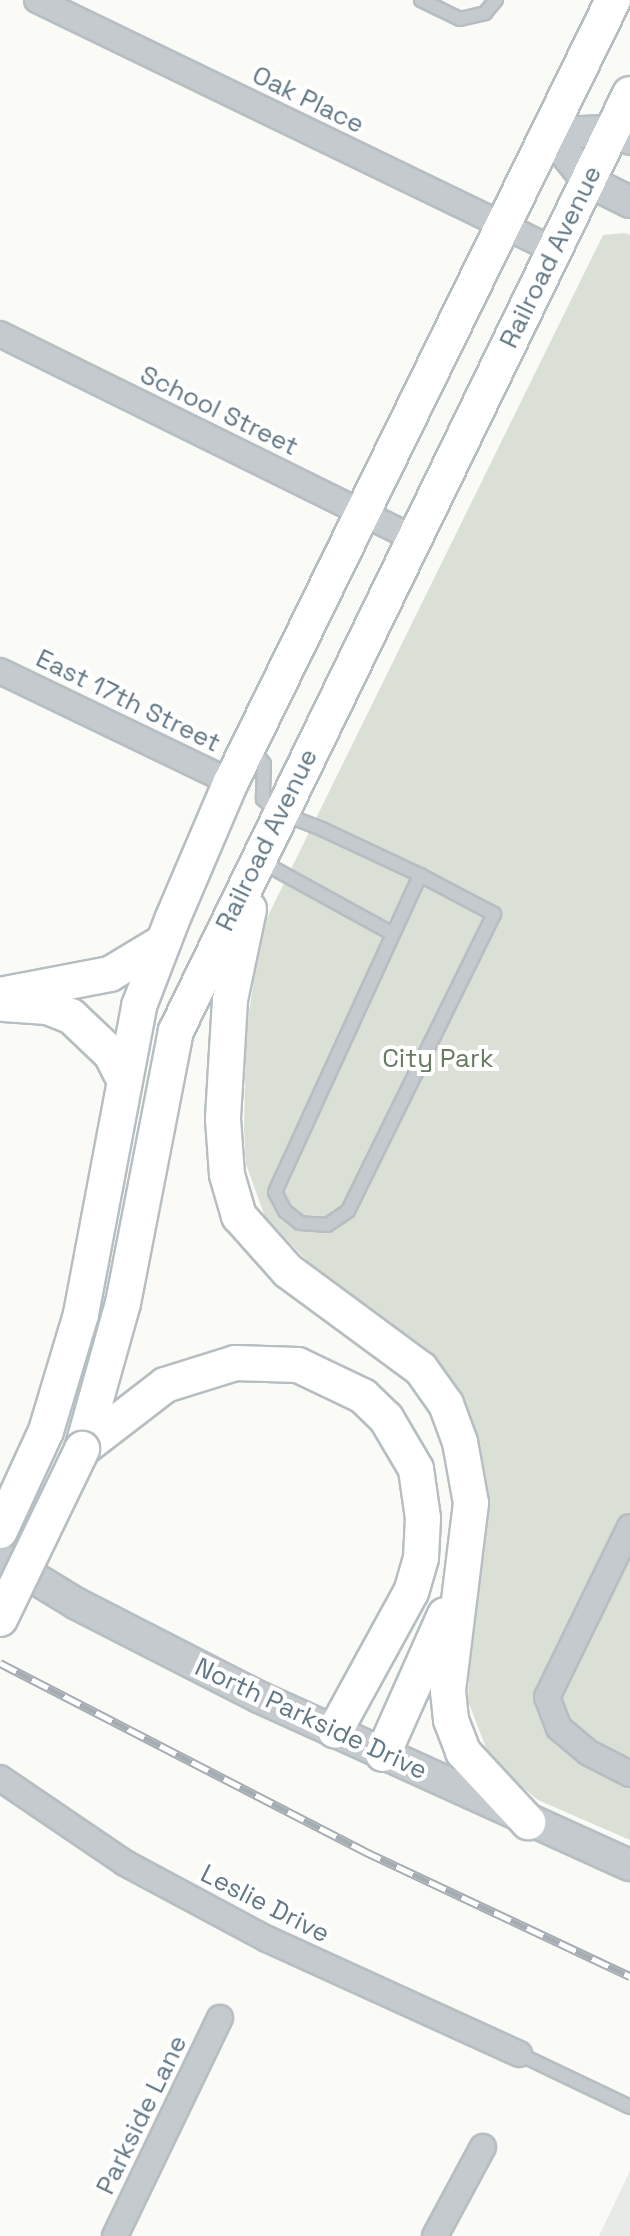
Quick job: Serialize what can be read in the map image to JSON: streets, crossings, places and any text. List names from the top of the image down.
{
  "streets": {
    "main road": ["Railroad Avenue"],
    "street": [
      "Oak Place",
      "School Street",
      "East 17th Street",
      "North Parkside Drive",
      "Leslie Drive",
      "Parkside Lane"
    ]
  },
  "crossings": [
    ["Oak Place", "Railroad Avenue"],
    ["Railroad Avenue", "School Street"],
    ["Railroad Avenue", "East 17th Street"]
  ],
  "parks": ["City Park"]
}
